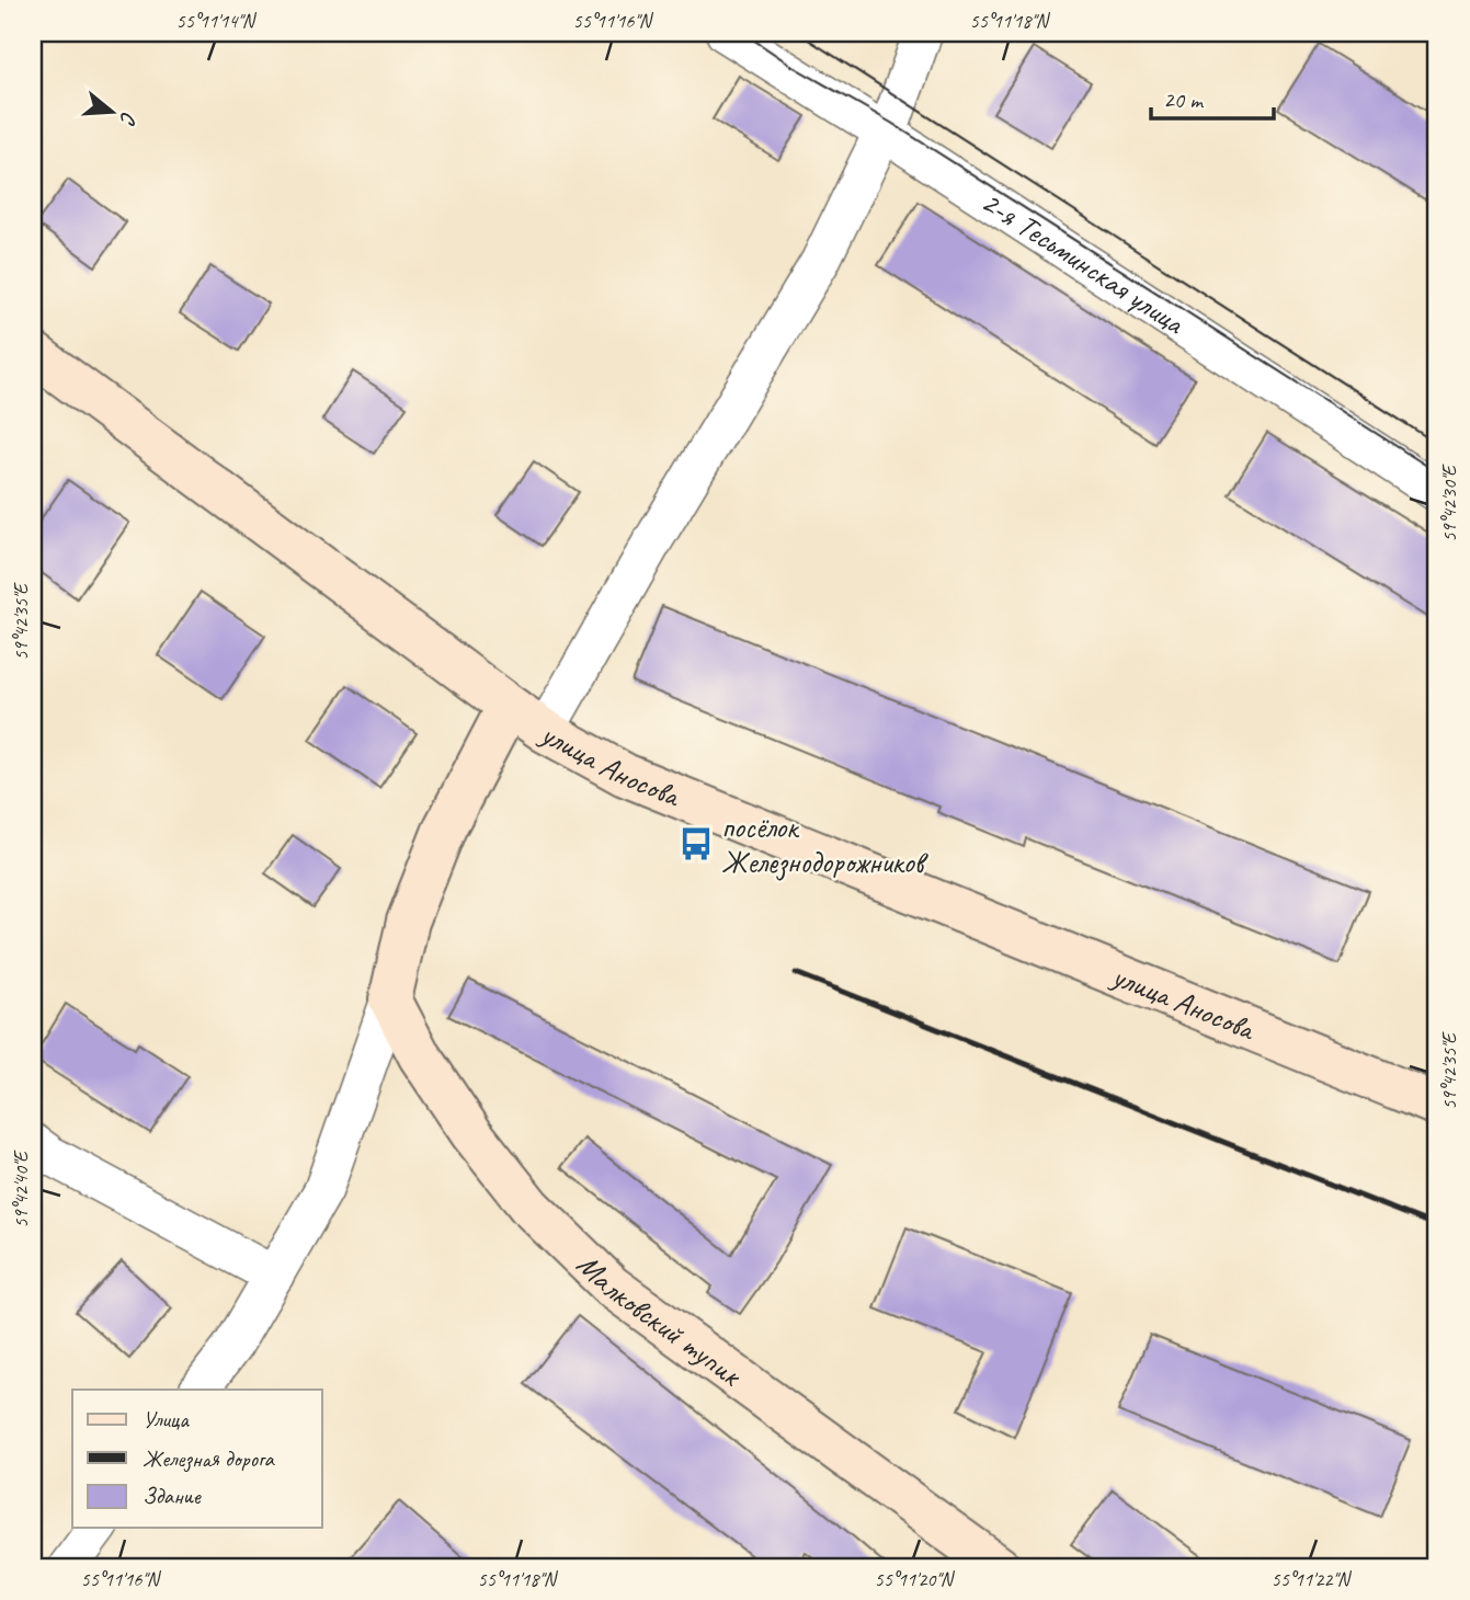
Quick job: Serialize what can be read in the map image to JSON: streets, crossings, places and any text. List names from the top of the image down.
{
  "streets": {
    "main road": ["улица Аносова", "Малковский тупик"],
    "street": ["2-я Тесьминская улица"]
  },
  "places": {
    "bus stop": ["посёлок Железнодорожников"]
  },
  "legend": ["Улица", "Железная дорога", "Здание"],
  "scale_bar": "20 m",
  "north": "right",
  "coordinates": [
    "55°11'14\"N",
    "55°11'16\"N",
    "55°11'18\"N",
    "59°42'30\"E",
    "59°42'35\"E",
    "59°42'40\"E",
    "55°11'20\"N",
    "55°11'22\"N"
  ]
}
